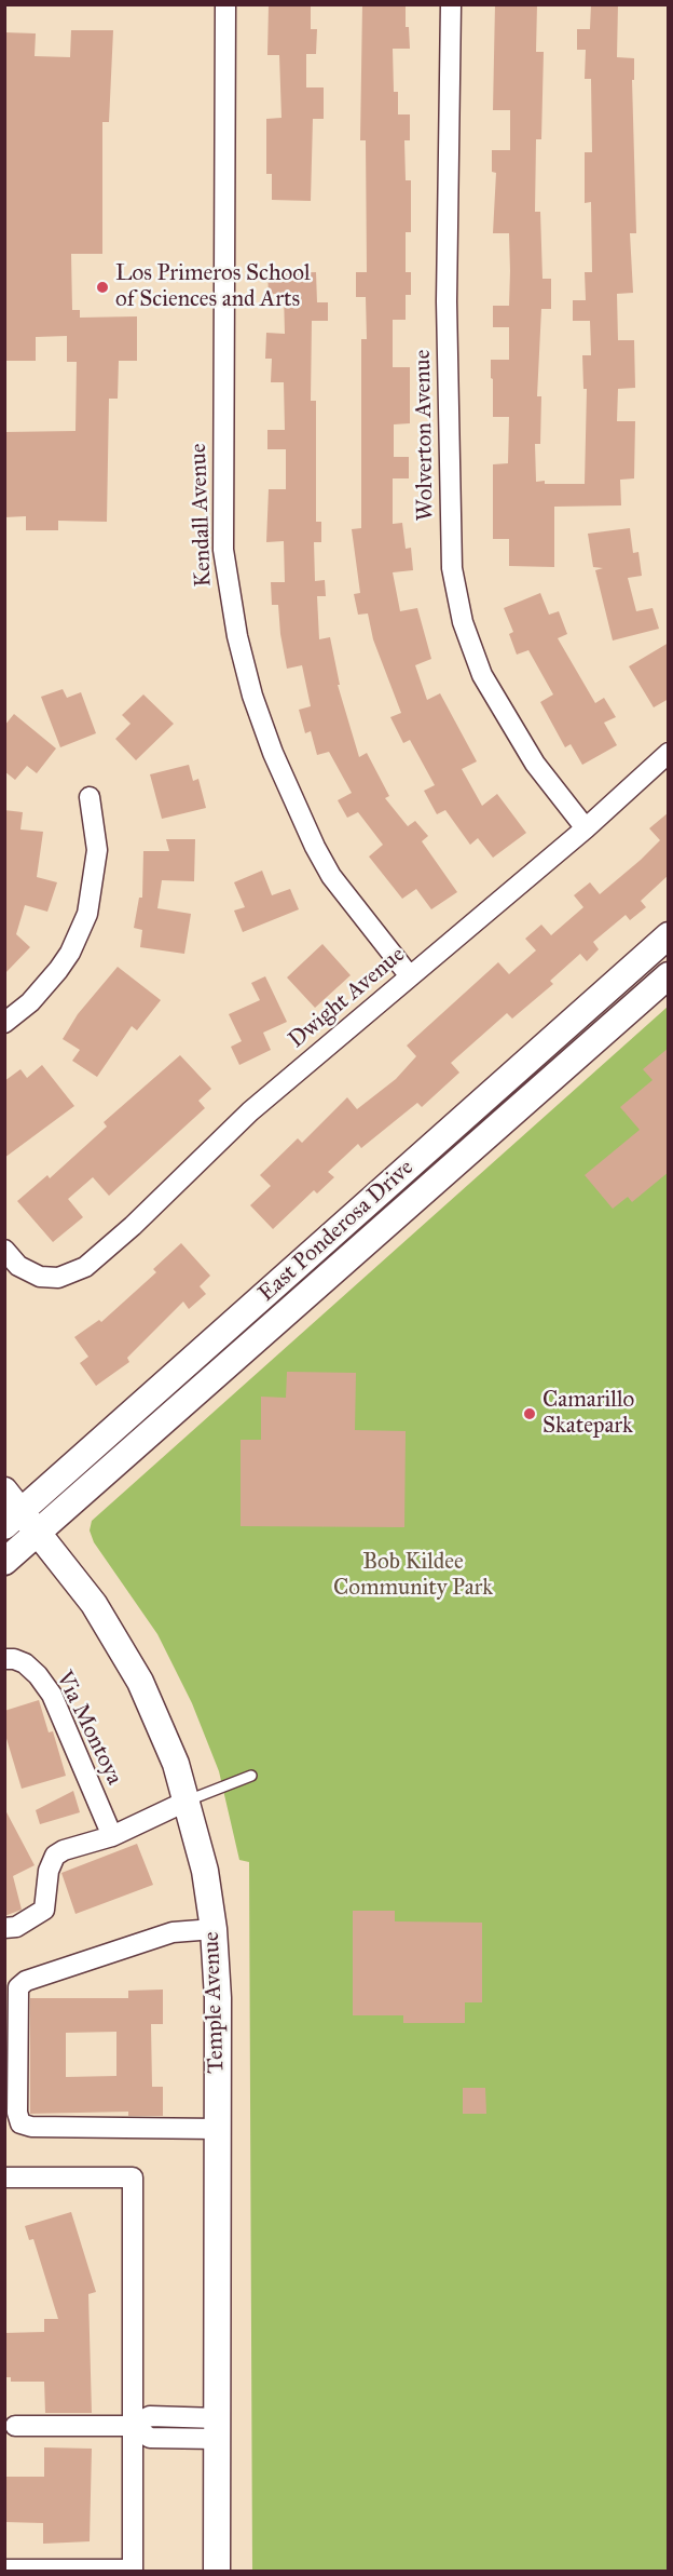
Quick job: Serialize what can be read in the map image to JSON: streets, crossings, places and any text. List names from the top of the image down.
{
  "streets": {
    "main road": ["East Ponderosa Drive", "Temple Avenue"],
    "street": [
      "Wolverton Avenue",
      "Kendall Avenue",
      "Dwight Avenue",
      "Via Montoya"
    ]
  },
  "crossings": [
    ["Wolverton Avenue", "Dwight Avenue"],
    ["Kendall Avenue", "Dwight Avenue"],
    ["East Ponderosa Drive", "Temple Avenue"]
  ],
  "parks": ["Bob Kildee Community Park"],
  "places": ["Los Primeros School of Sciences and Arts", "Camarillo Skatepark"]
}
